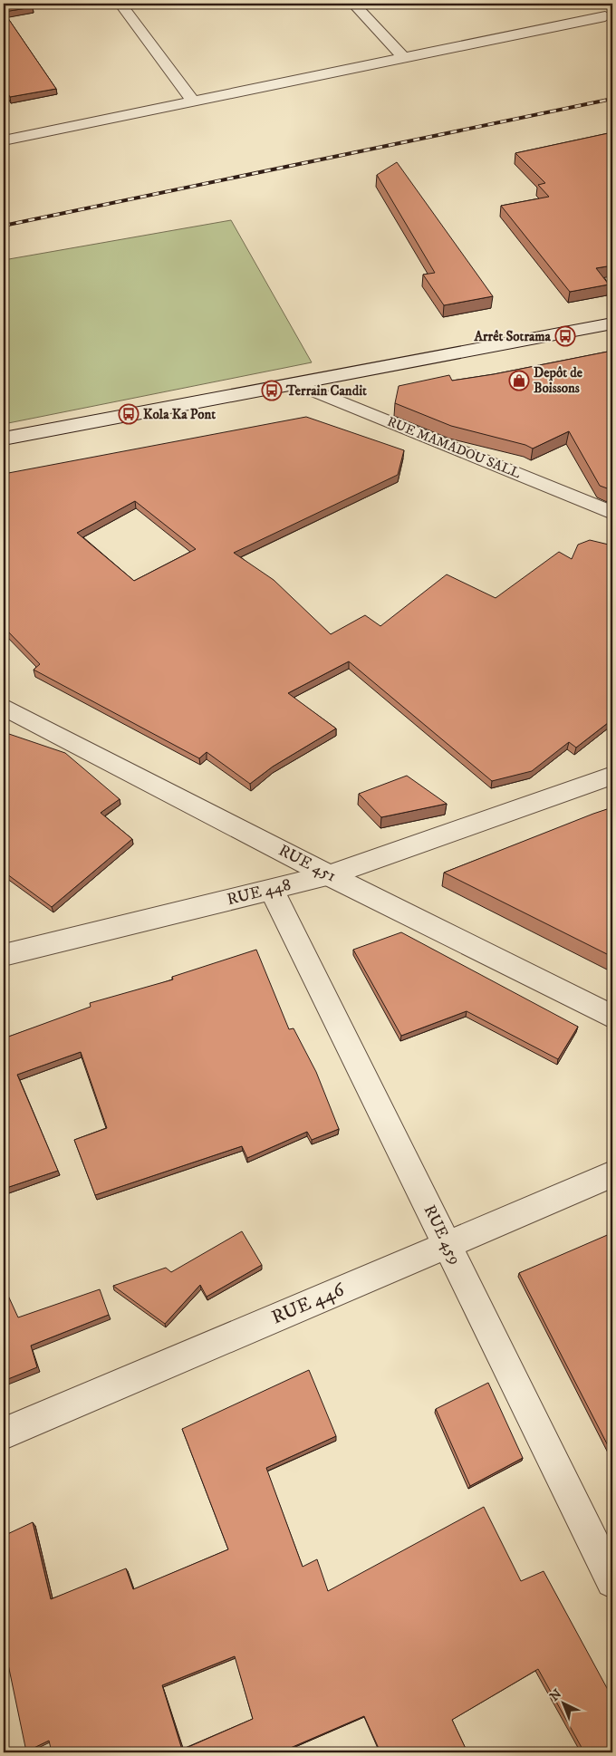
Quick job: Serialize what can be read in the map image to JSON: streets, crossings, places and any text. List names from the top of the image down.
{
  "streets": {
    "street": [
      "RUE MAMADOU SALL",
      "RUE 451",
      "RUE 448",
      "RUE 459",
      "RUE 446"
    ]
  },
  "crossings": [
    ["RUE 451", "RUE 448"],
    ["RUE 448", "RUE 459"],
    ["RUE 459", "RUE 446"]
  ],
  "places": {
    "bus stop": ["Arrêt Sotrama", "Terrain Candit", "Kola Ka Pont"],
    "shop": ["Depôt de Boissons"]
  },
  "north": "top left"
}
